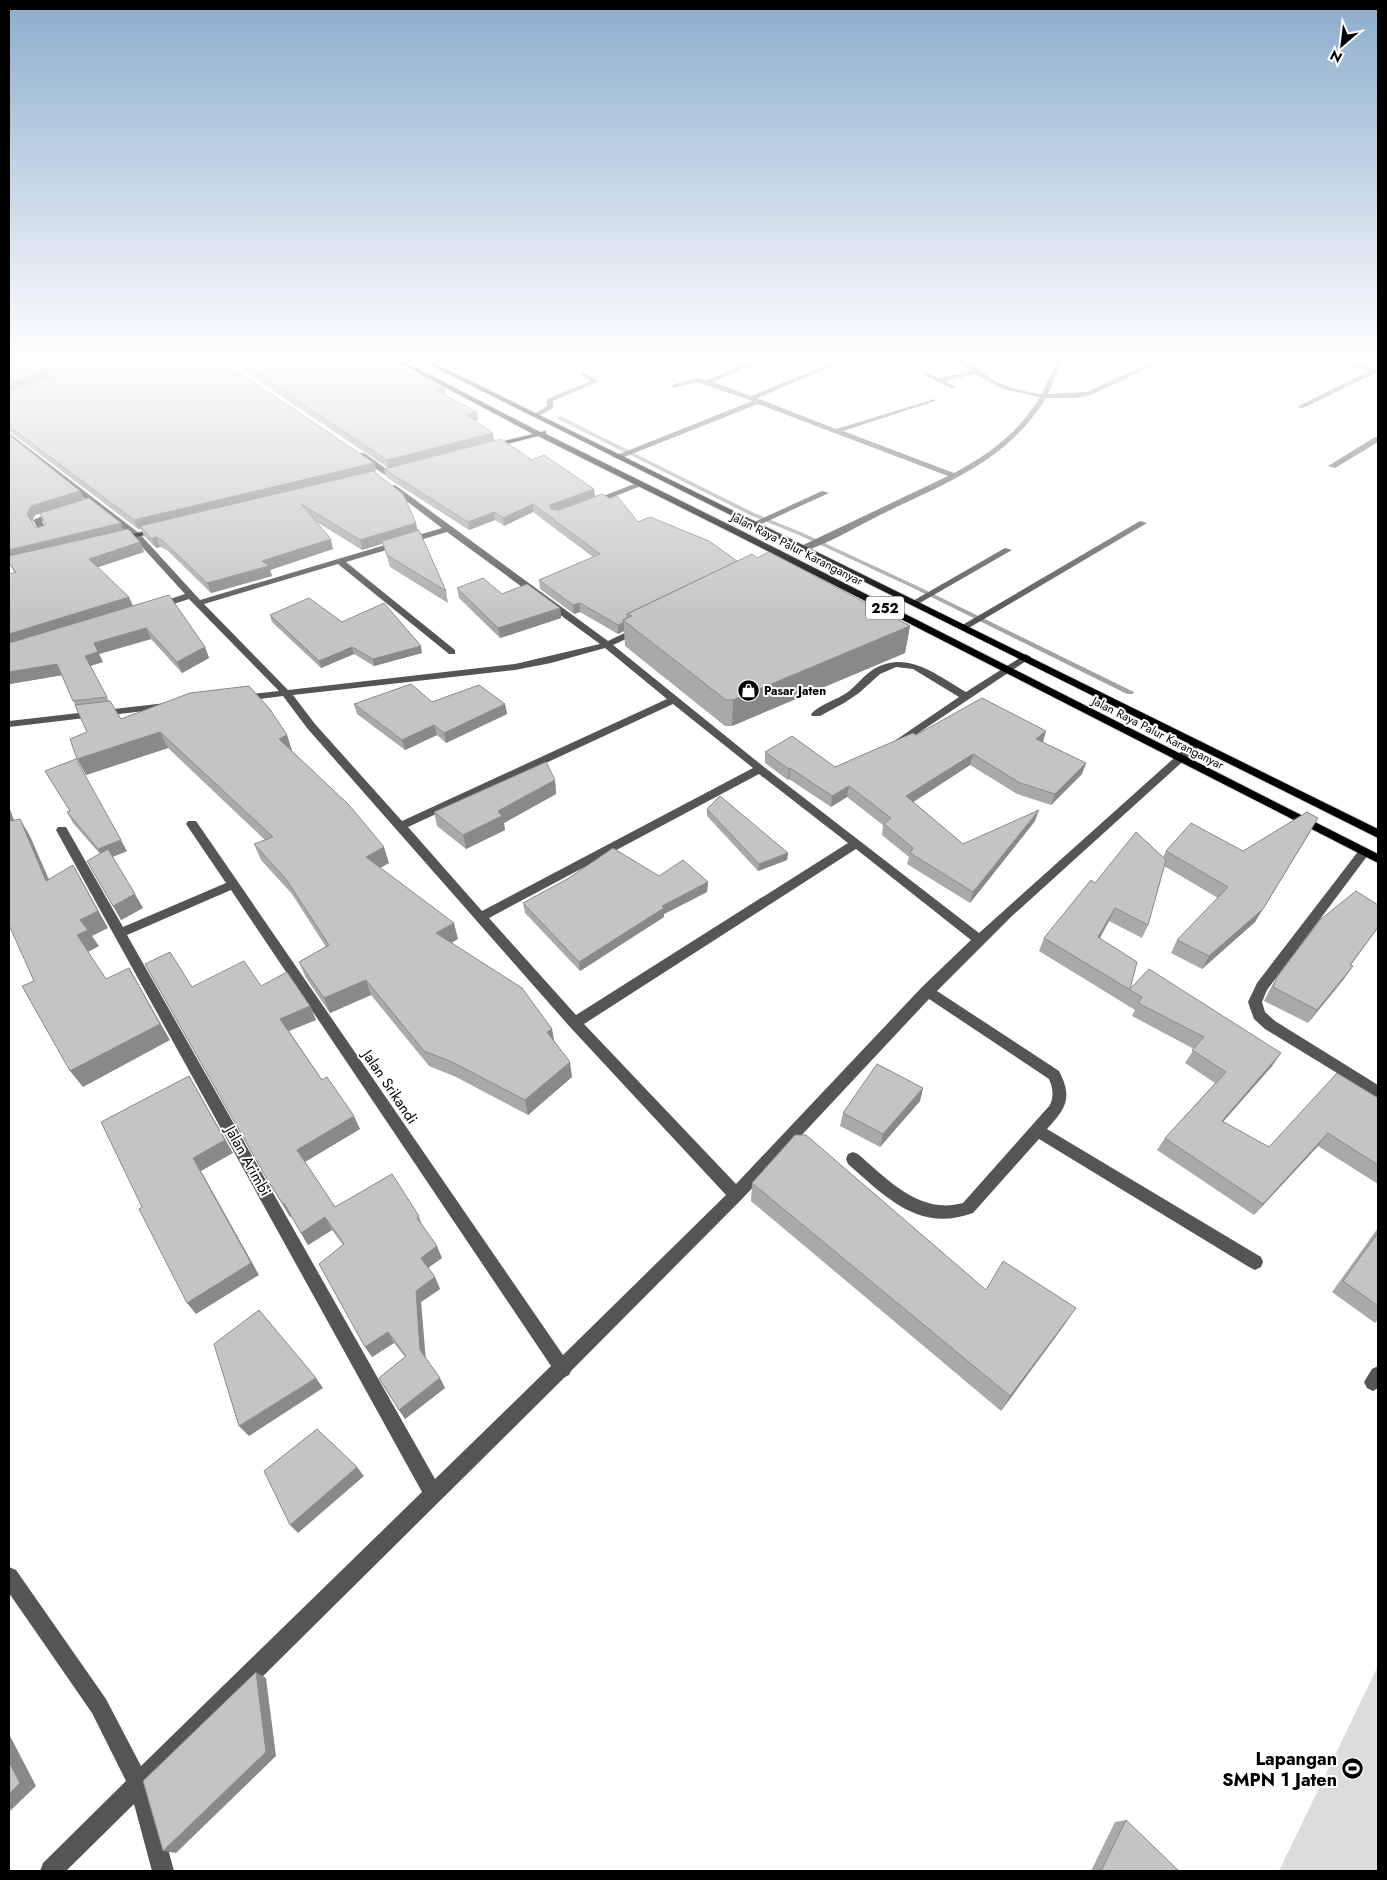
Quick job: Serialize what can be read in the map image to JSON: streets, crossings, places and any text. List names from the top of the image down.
{
  "streets": {
    "main road": ["Jalan Raya Palur Karanganyar", "252"],
    "street": ["Jalan Srikandi", "Jalan Arimbi"]
  },
  "places": {
    "shop": ["Pasar Jaten"],
    "sports": ["Lapangan SMPN 1 Jaten"]
  },
  "north": "bottom left"
}
